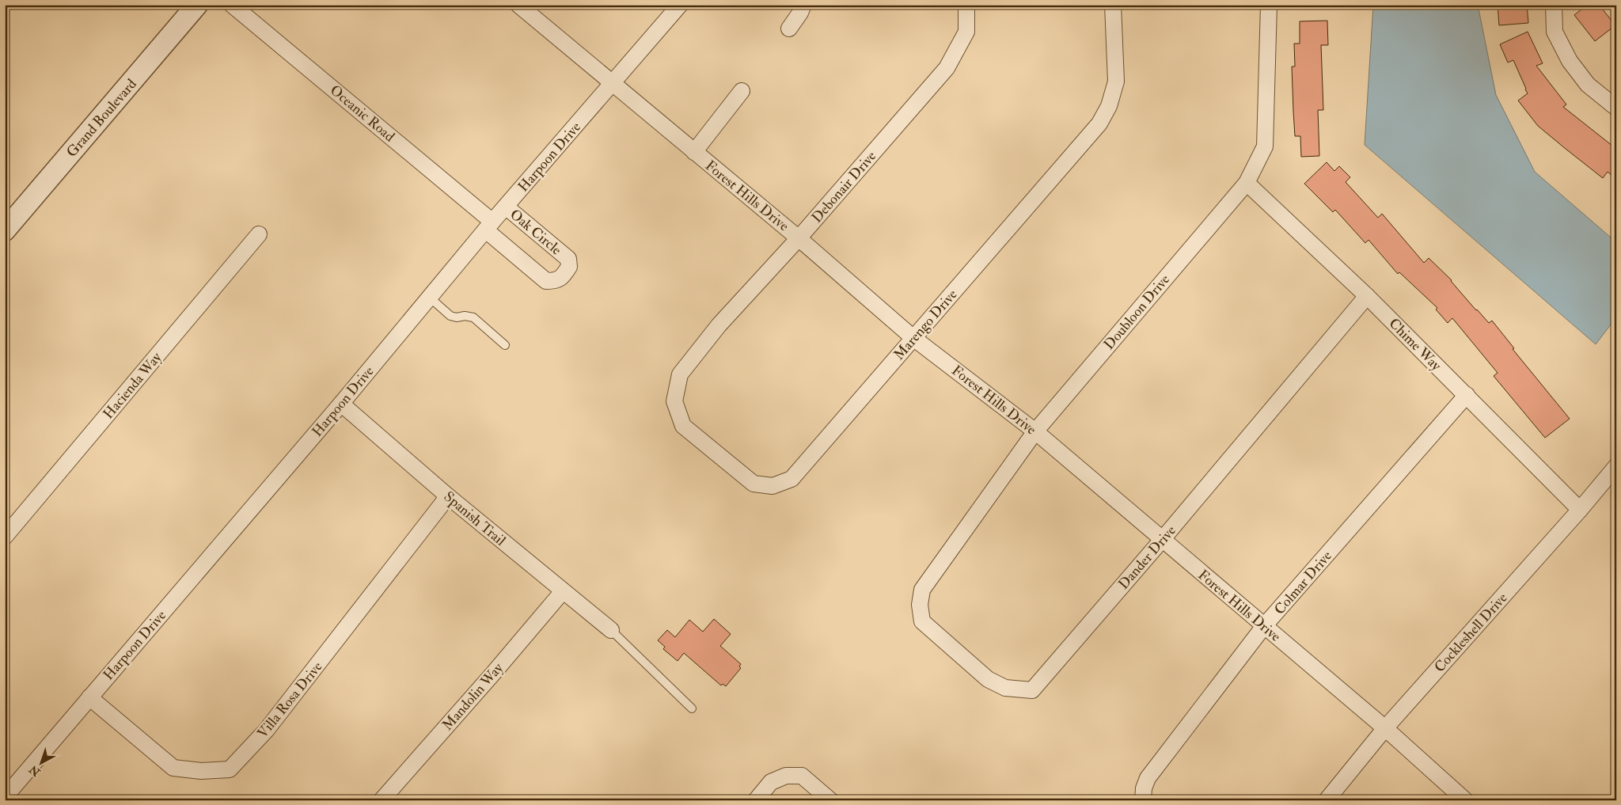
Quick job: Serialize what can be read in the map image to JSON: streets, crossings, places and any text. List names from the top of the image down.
{
  "streets": {
    "street": [
      "Oceanic Road",
      "Grand Boulevard",
      "Harpoon Drive",
      "Debonair Drive",
      "Forest Hills Drive",
      "Oak Circle",
      "Doubloon Drive",
      "Marengo Drive",
      "Chime Way",
      "Hacienda Way",
      "Spanish Trail",
      "Dander Drive",
      "Colmar Drive",
      "Cockleshell Drive",
      "Mandolin Way",
      "Villa Rosa Drive"
    ]
  },
  "crossings": [
    ["Oceanic Road", "Harpoon Drive"],
    ["Oceanic Road", "Oak Circle"],
    ["Harpoon Drive", "Forest Hills Drive"],
    ["Harpoon Drive", "Oak Circle"],
    ["Harpoon Drive", "Spanish Trail"],
    ["Harpoon Drive", "Villa Rosa Drive"],
    ["Debonair Drive", "Forest Hills Drive"],
    ["Debonair Drive", "Marengo Drive"],
    ["Forest Hills Drive", "Doubloon Drive"],
    ["Forest Hills Drive", "Marengo Drive"],
    ["Forest Hills Drive", "Dander Drive"],
    ["Forest Hills Drive", "Colmar Drive"],
    ["Forest Hills Drive", "Cockleshell Drive"],
    ["Doubloon Drive", "Chime Way"],
    ["Doubloon Drive", "Dander Drive"],
    ["Chime Way", "Dander Drive"],
    ["Chime Way", "Colmar Drive"],
    ["Chime Way", "Cockleshell Drive"],
    ["Spanish Trail", "Mandolin Way"],
    ["Spanish Trail", "Villa Rosa Drive"]
  ],
  "north": "bottom left"
}
